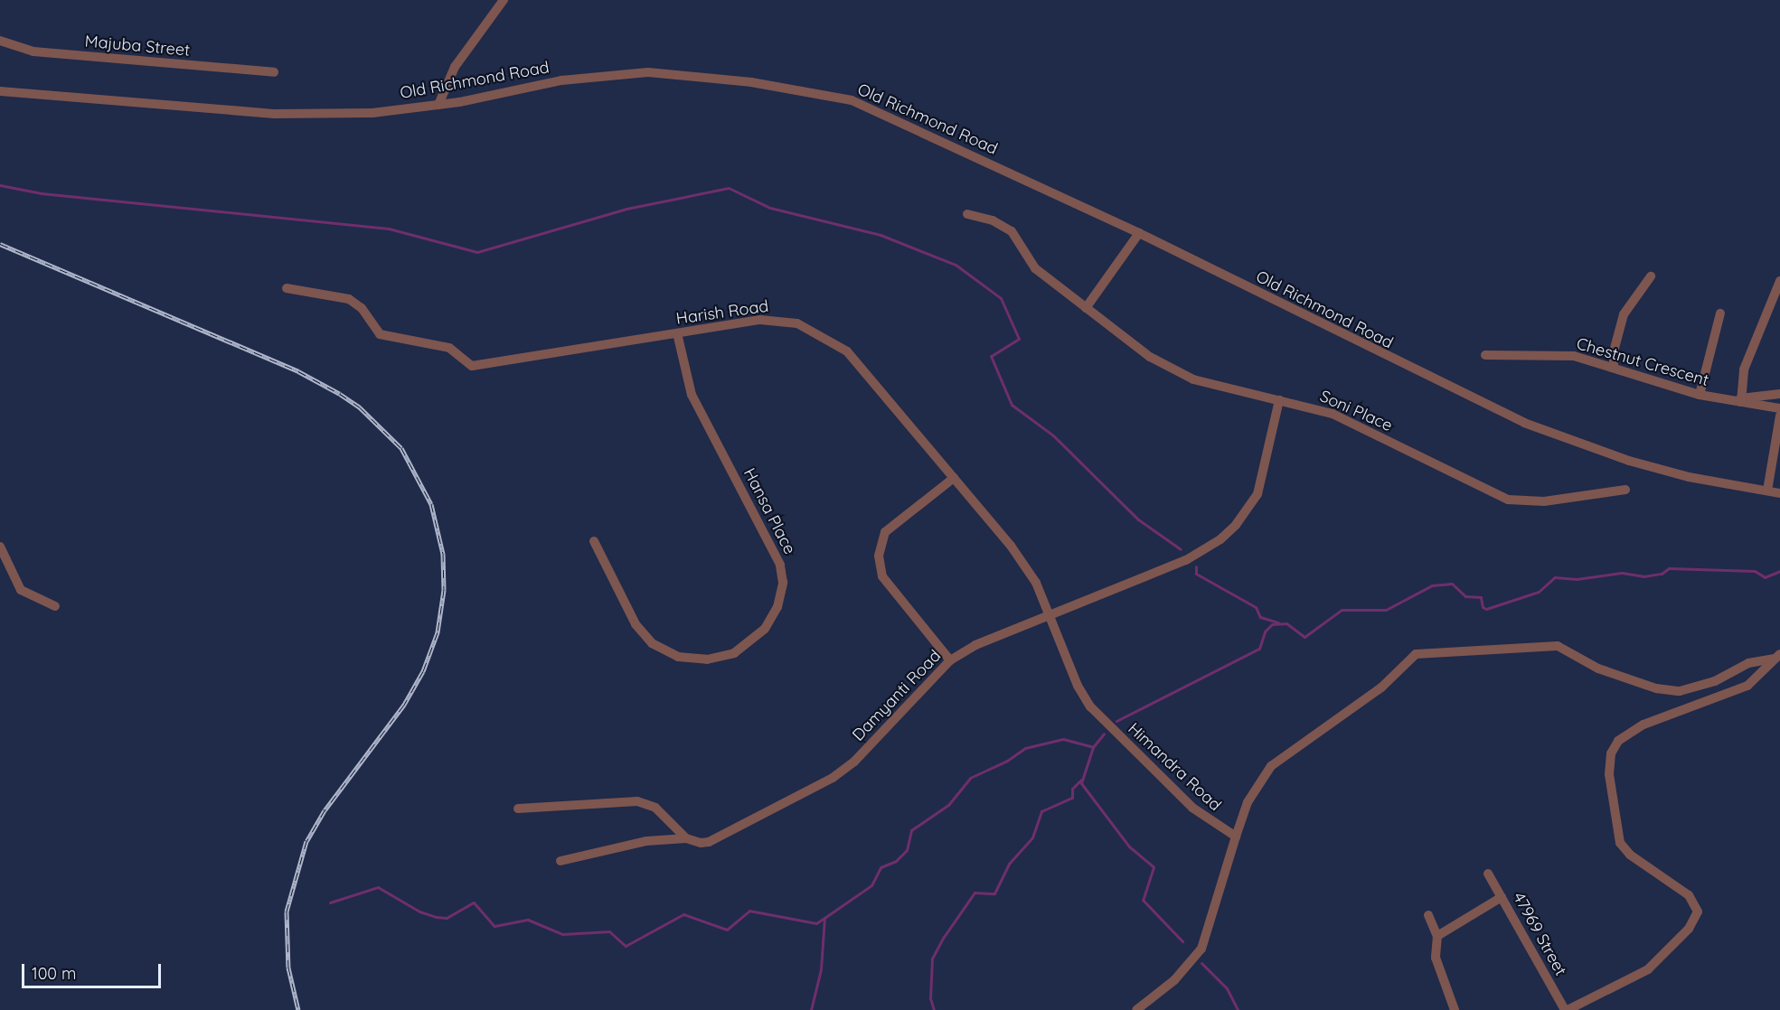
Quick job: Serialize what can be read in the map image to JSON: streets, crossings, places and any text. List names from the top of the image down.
{
  "streets": {
    "street": [
      "Majuba Street",
      "Old Richmond Road",
      "Harish Road",
      "Chestnut Crescent",
      "Soni Place",
      "Hansa Place",
      "Damyanti Road",
      "Himandra Road",
      "47969 Street"
    ]
  },
  "crossings": [
    ["Harish Road", "Hansa Place"],
    ["Harish Road", "Damyanti Road"],
    ["Harish Road", "Himandra Road"],
    ["Soni Place", "Damyanti Road"],
    ["Damyanti Road", "Himandra Road"]
  ],
  "scale_bar": "100 m"
}
